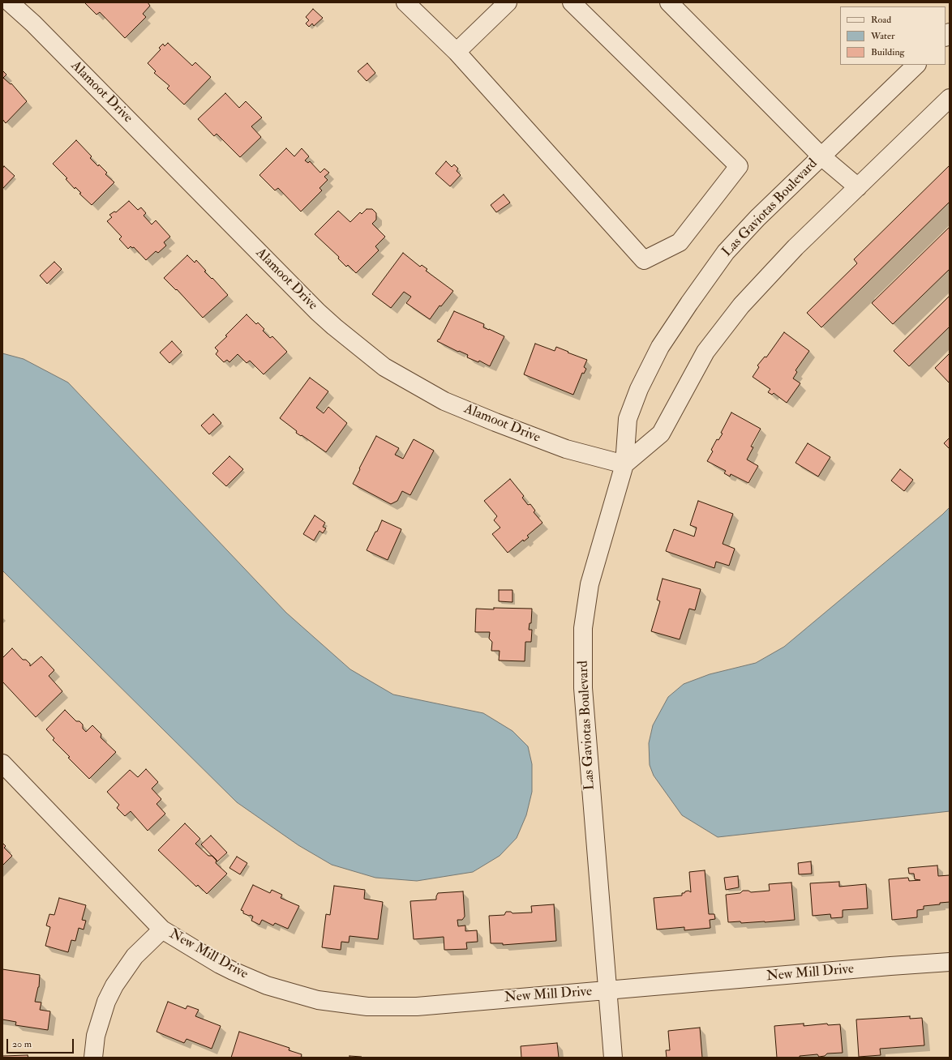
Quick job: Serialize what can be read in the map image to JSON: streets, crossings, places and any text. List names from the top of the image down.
{
  "streets": {
    "street": ["Alamoot Drive", "Las Gaviotas Boulevard", "New Mill Drive"]
  },
  "crossings": [
    ["Alamoot Drive", "Las Gaviotas Boulevard"],
    ["Las Gaviotas Boulevard", "New Mill Drive"]
  ],
  "legend": ["Road", "Water", "Building"],
  "scale_bar": "20 m"
}
